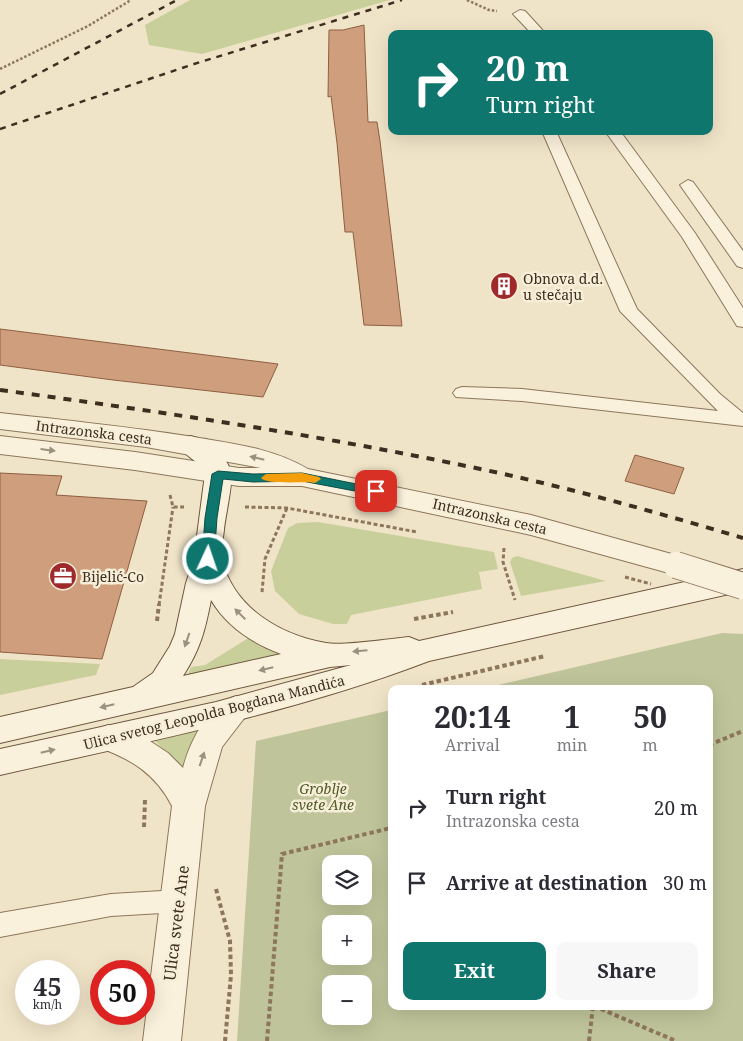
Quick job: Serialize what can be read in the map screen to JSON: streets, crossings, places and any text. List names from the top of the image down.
{
  "streets": {
    "main road": ["Intrazonska cesta", "Ulica svetog Leopolda Bogdana Mandića", "Ulica svete Ane"]
  },
  "crossings": [
    ["Ulica svetog Leopolda Bogdana Mandića", "Ulica svete Ane"]
  ],
  "parks": ["Groblje svete Ane"],
  "places": {
    "building": ["Obnova d.d. u stečaju"],
    "office": ["Bijelić-Co"]
  },
  "page": {
    "turn": ["20 m", "Turn right"],
    "eta": [
      "20:14",
      "Arrival",
      "1",
      "min",
      "50",
      "m"
    ],
    "list": [
      {
        "name": "Turn right",
        "note": "Intrazonska cesta",
        "value": "20 m"
      },
      {
        "name": "Arrive at destination",
        "value": "30 m"
      }
    ],
    "map_buttons": ["+", "−"],
    "buttons": ["Exit", "Share"],
    "speed": "45 km/h",
    "limit": "50"
  }
}
